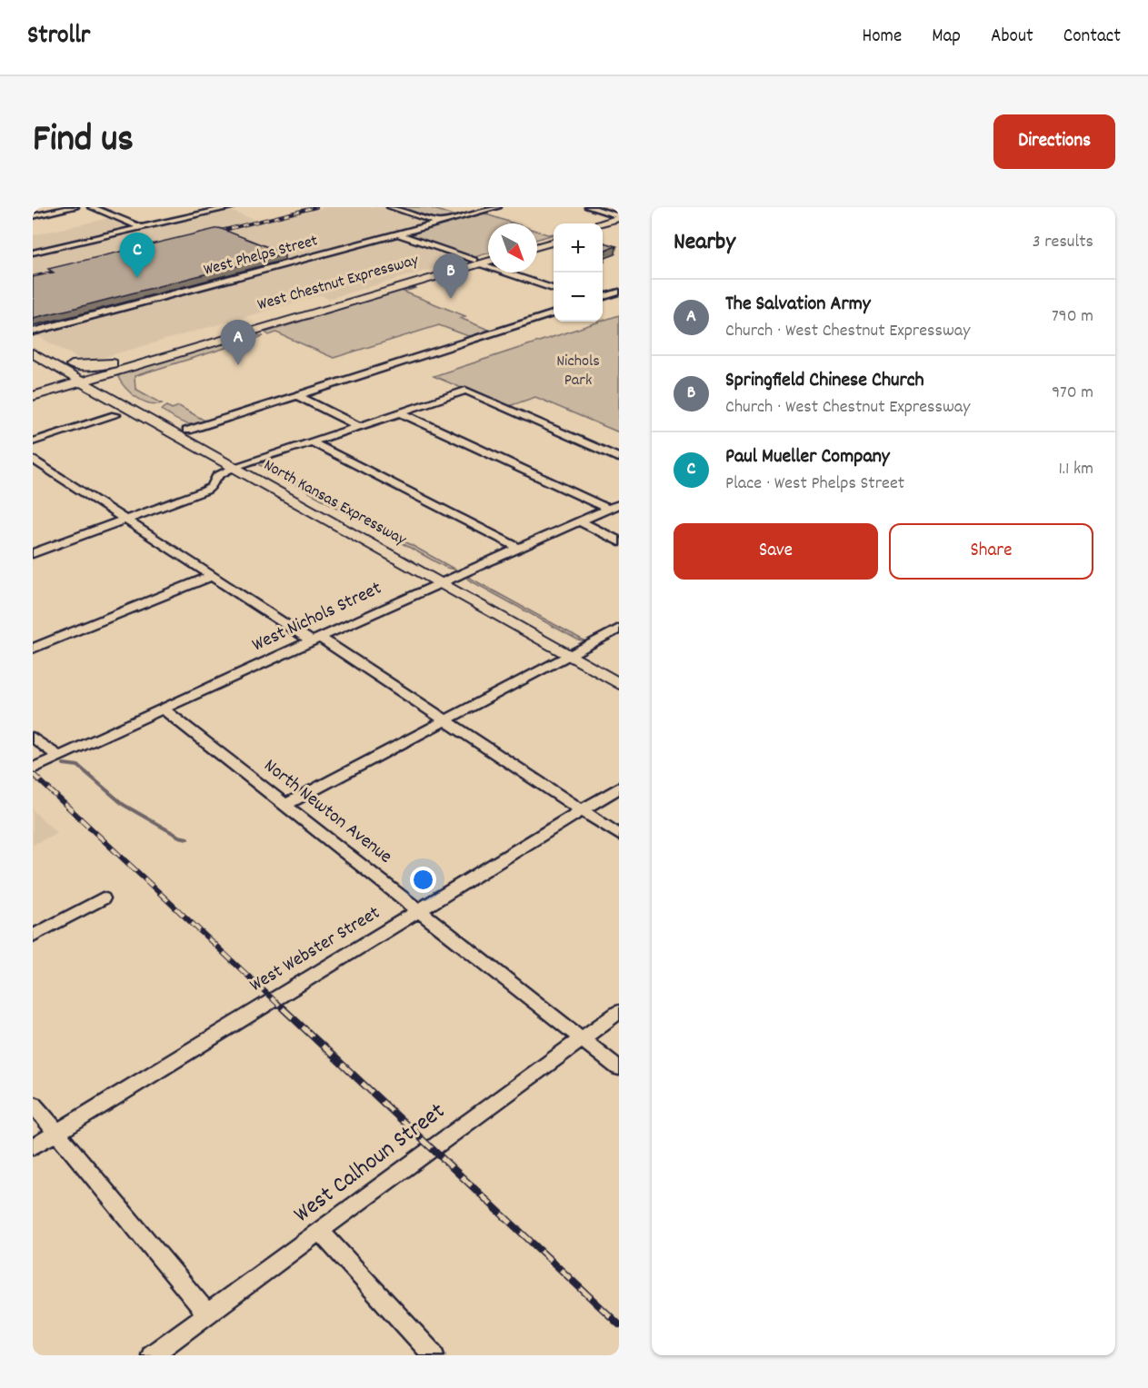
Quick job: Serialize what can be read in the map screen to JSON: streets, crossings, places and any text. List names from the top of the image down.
{
  "streets": {
    "main road": ["West Chestnut Expressway", "North Kansas Expressway"],
    "street": [
      "West Phelps Street",
      "West Nichols Street",
      "North Newton Avenue",
      "West Webster Street",
      "West Calhoun Street"
    ]
  },
  "crossings": [
    ["West Chestnut Expressway", "North Kansas Expressway"],
    ["North Kansas Expressway", "West Nichols Street"],
    ["West Nichols Street", "North Newton Avenue"],
    ["North Newton Avenue", "West Webster Street"],
    ["North Newton Avenue", "West Calhoun Street"]
  ],
  "parks": ["Nichols Park"],
  "north": "bottom right",
  "page": {
    "header": "Strollr",
    "nav": [
      "Home",
      "Map",
      "About",
      "Contact"
    ],
    "title": "Find us",
    "buttons": [
      "Directions",
      ["Save", "Share"]
    ],
    "heading": ["Nearby", "3 results"],
    "map_buttons": ["+", "−"],
    "pins": ["C", "B", "A"],
    "list": [
      {
        "mark": "A",
        "name": "The Salvation Army",
        "note": "Church · West Chestnut Expressway",
        "value": "790 m"
      },
      {
        "mark": "B",
        "name": "Springfield Chinese Church",
        "note": "Church · West Chestnut Expressway",
        "value": "970 m"
      },
      {
        "mark": "C",
        "name": "Paul Mueller Company",
        "note": "Place · West Phelps Street",
        "value": "1.1 km"
      }
    ]
  }
}
